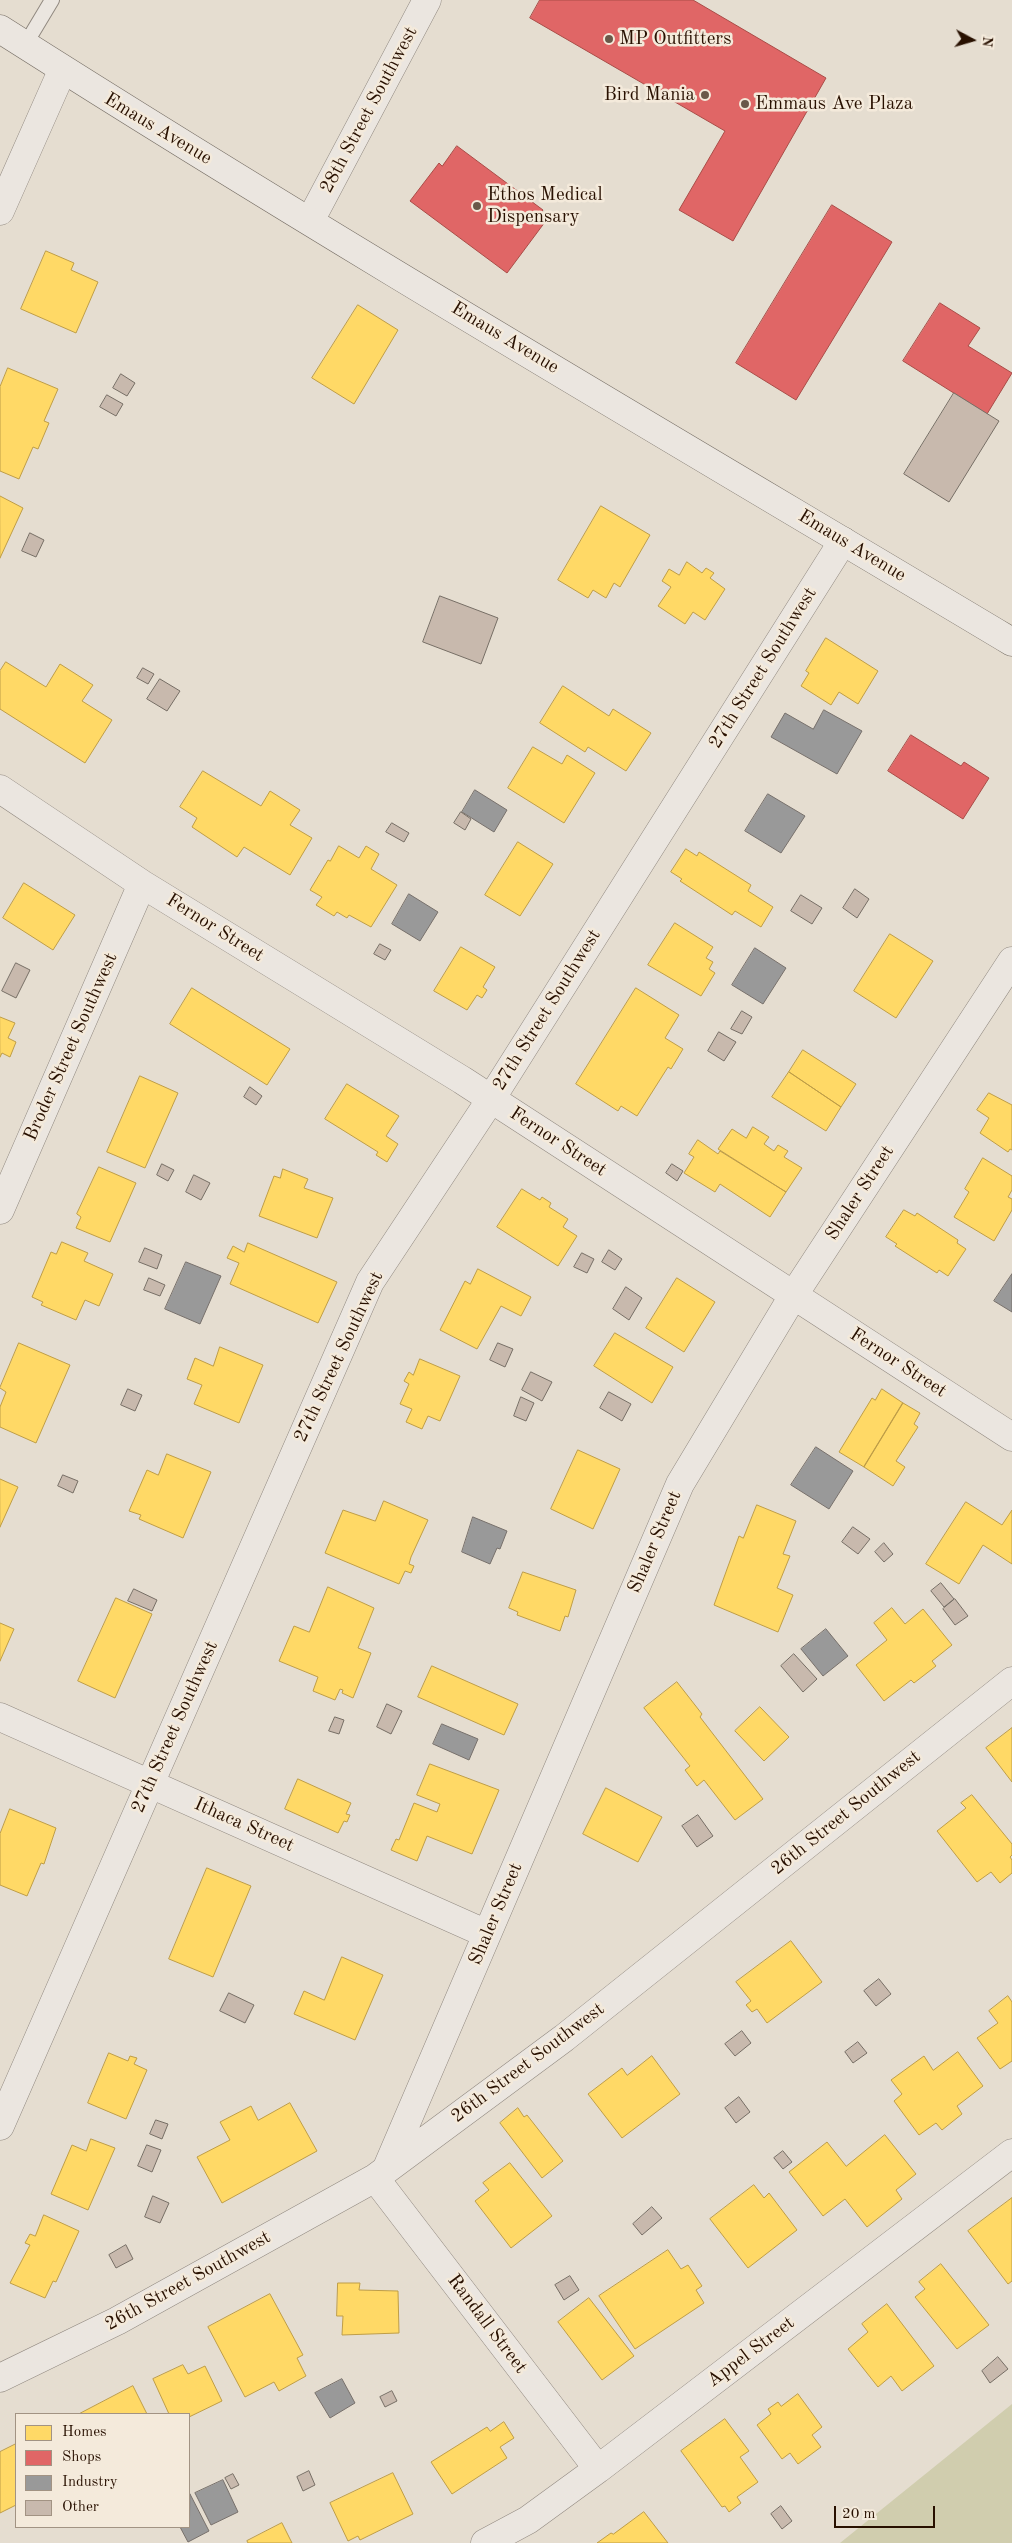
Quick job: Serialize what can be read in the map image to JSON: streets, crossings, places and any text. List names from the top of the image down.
{
  "streets": {
    "street": [
      "28th Street Southwest",
      "Emaus Avenue",
      "27th Street Southwest",
      "Fernor Street",
      "Broder Street Southwest",
      "Shaler Street",
      "26th Street Southwest",
      "Ithaca Street",
      "Randall Street",
      "Appel Street"
    ]
  },
  "crossings": [
    ["28th Street Southwest", "Emaus Avenue"],
    ["Emaus Avenue", "27th Street Southwest"],
    ["27th Street Southwest", "Fernor Street"],
    ["27th Street Southwest", "Ithaca Street"],
    ["Fernor Street", "Broder Street Southwest"],
    ["Fernor Street", "Shaler Street"],
    ["Shaler Street", "26th Street Southwest"],
    ["Shaler Street", "Ithaca Street"],
    ["Shaler Street", "Randall Street"],
    ["26th Street Southwest", "Randall Street"],
    ["Randall Street", "Appel Street"]
  ],
  "places": [
    "MP Outfitters",
    "Bird Mania",
    "Emmaus Ave Plaza",
    "Ethos Medical Dispensary"
  ],
  "legend": [
    "Homes",
    "Shops",
    "Industry",
    "Other"
  ],
  "scale_bar": "20 m",
  "north": "right"
}
